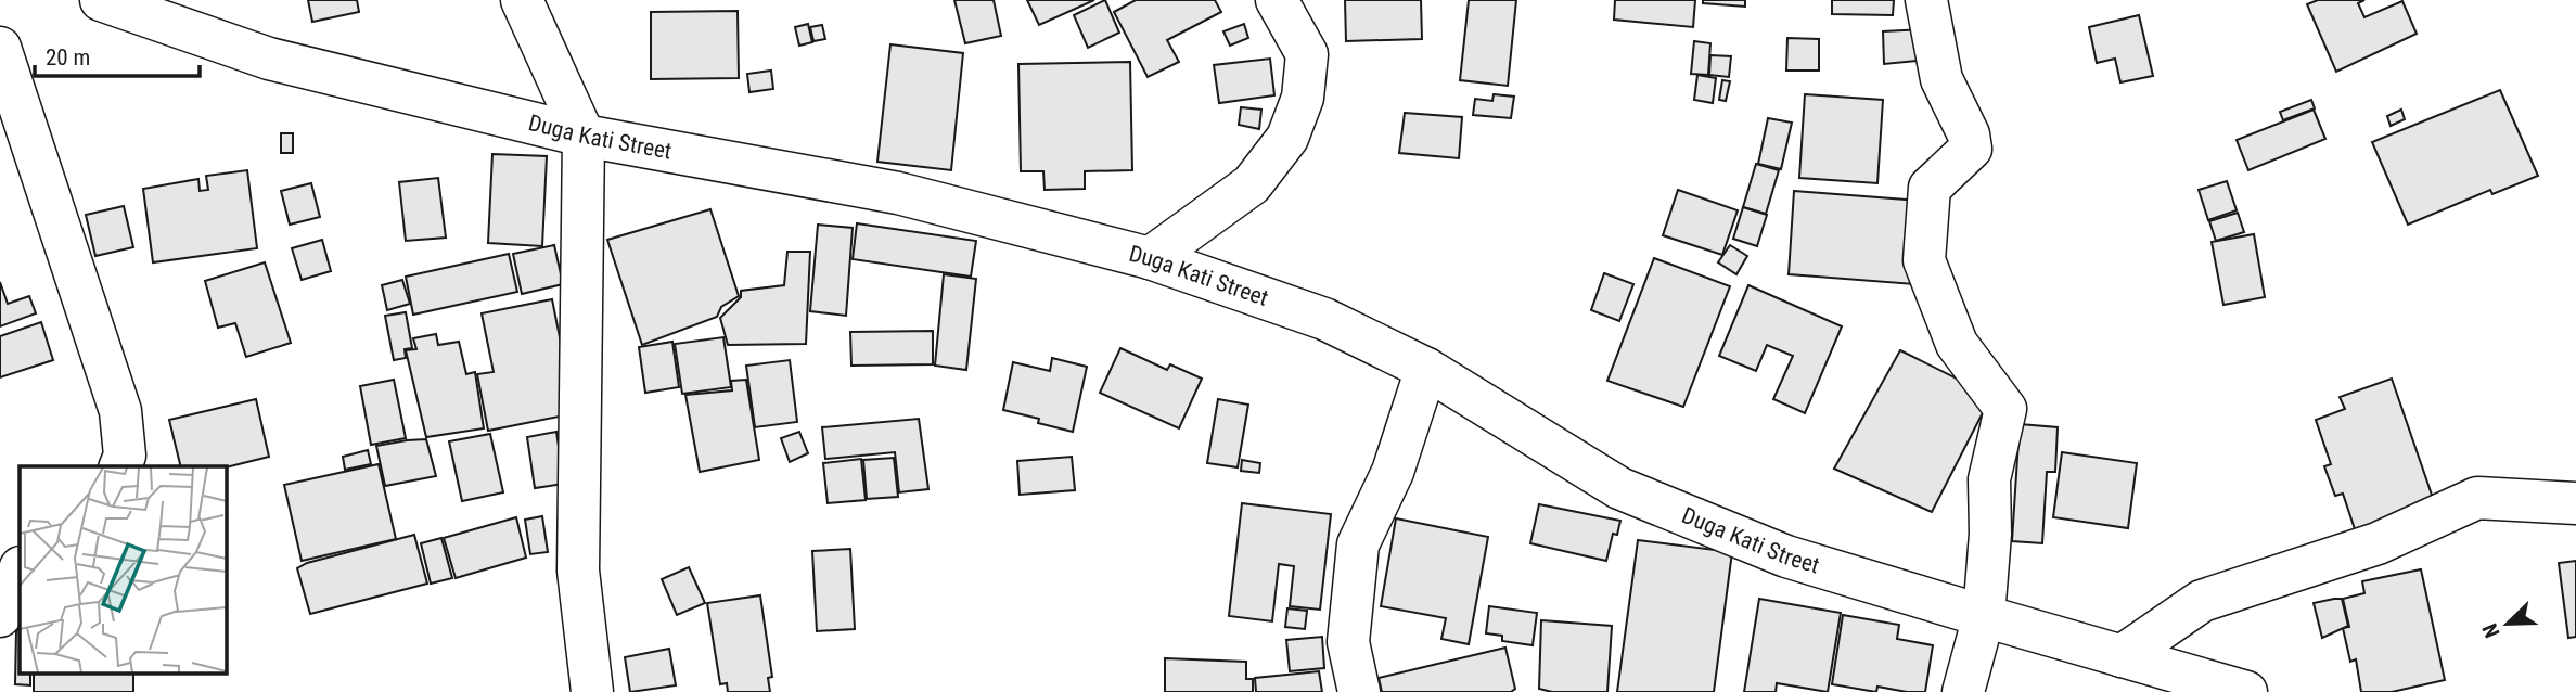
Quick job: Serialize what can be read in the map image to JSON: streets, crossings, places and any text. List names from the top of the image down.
{
  "streets": {
    "street": ["Duga Kati Street"]
  },
  "scale_bar": "20 m",
  "north": "bottom left"
}
